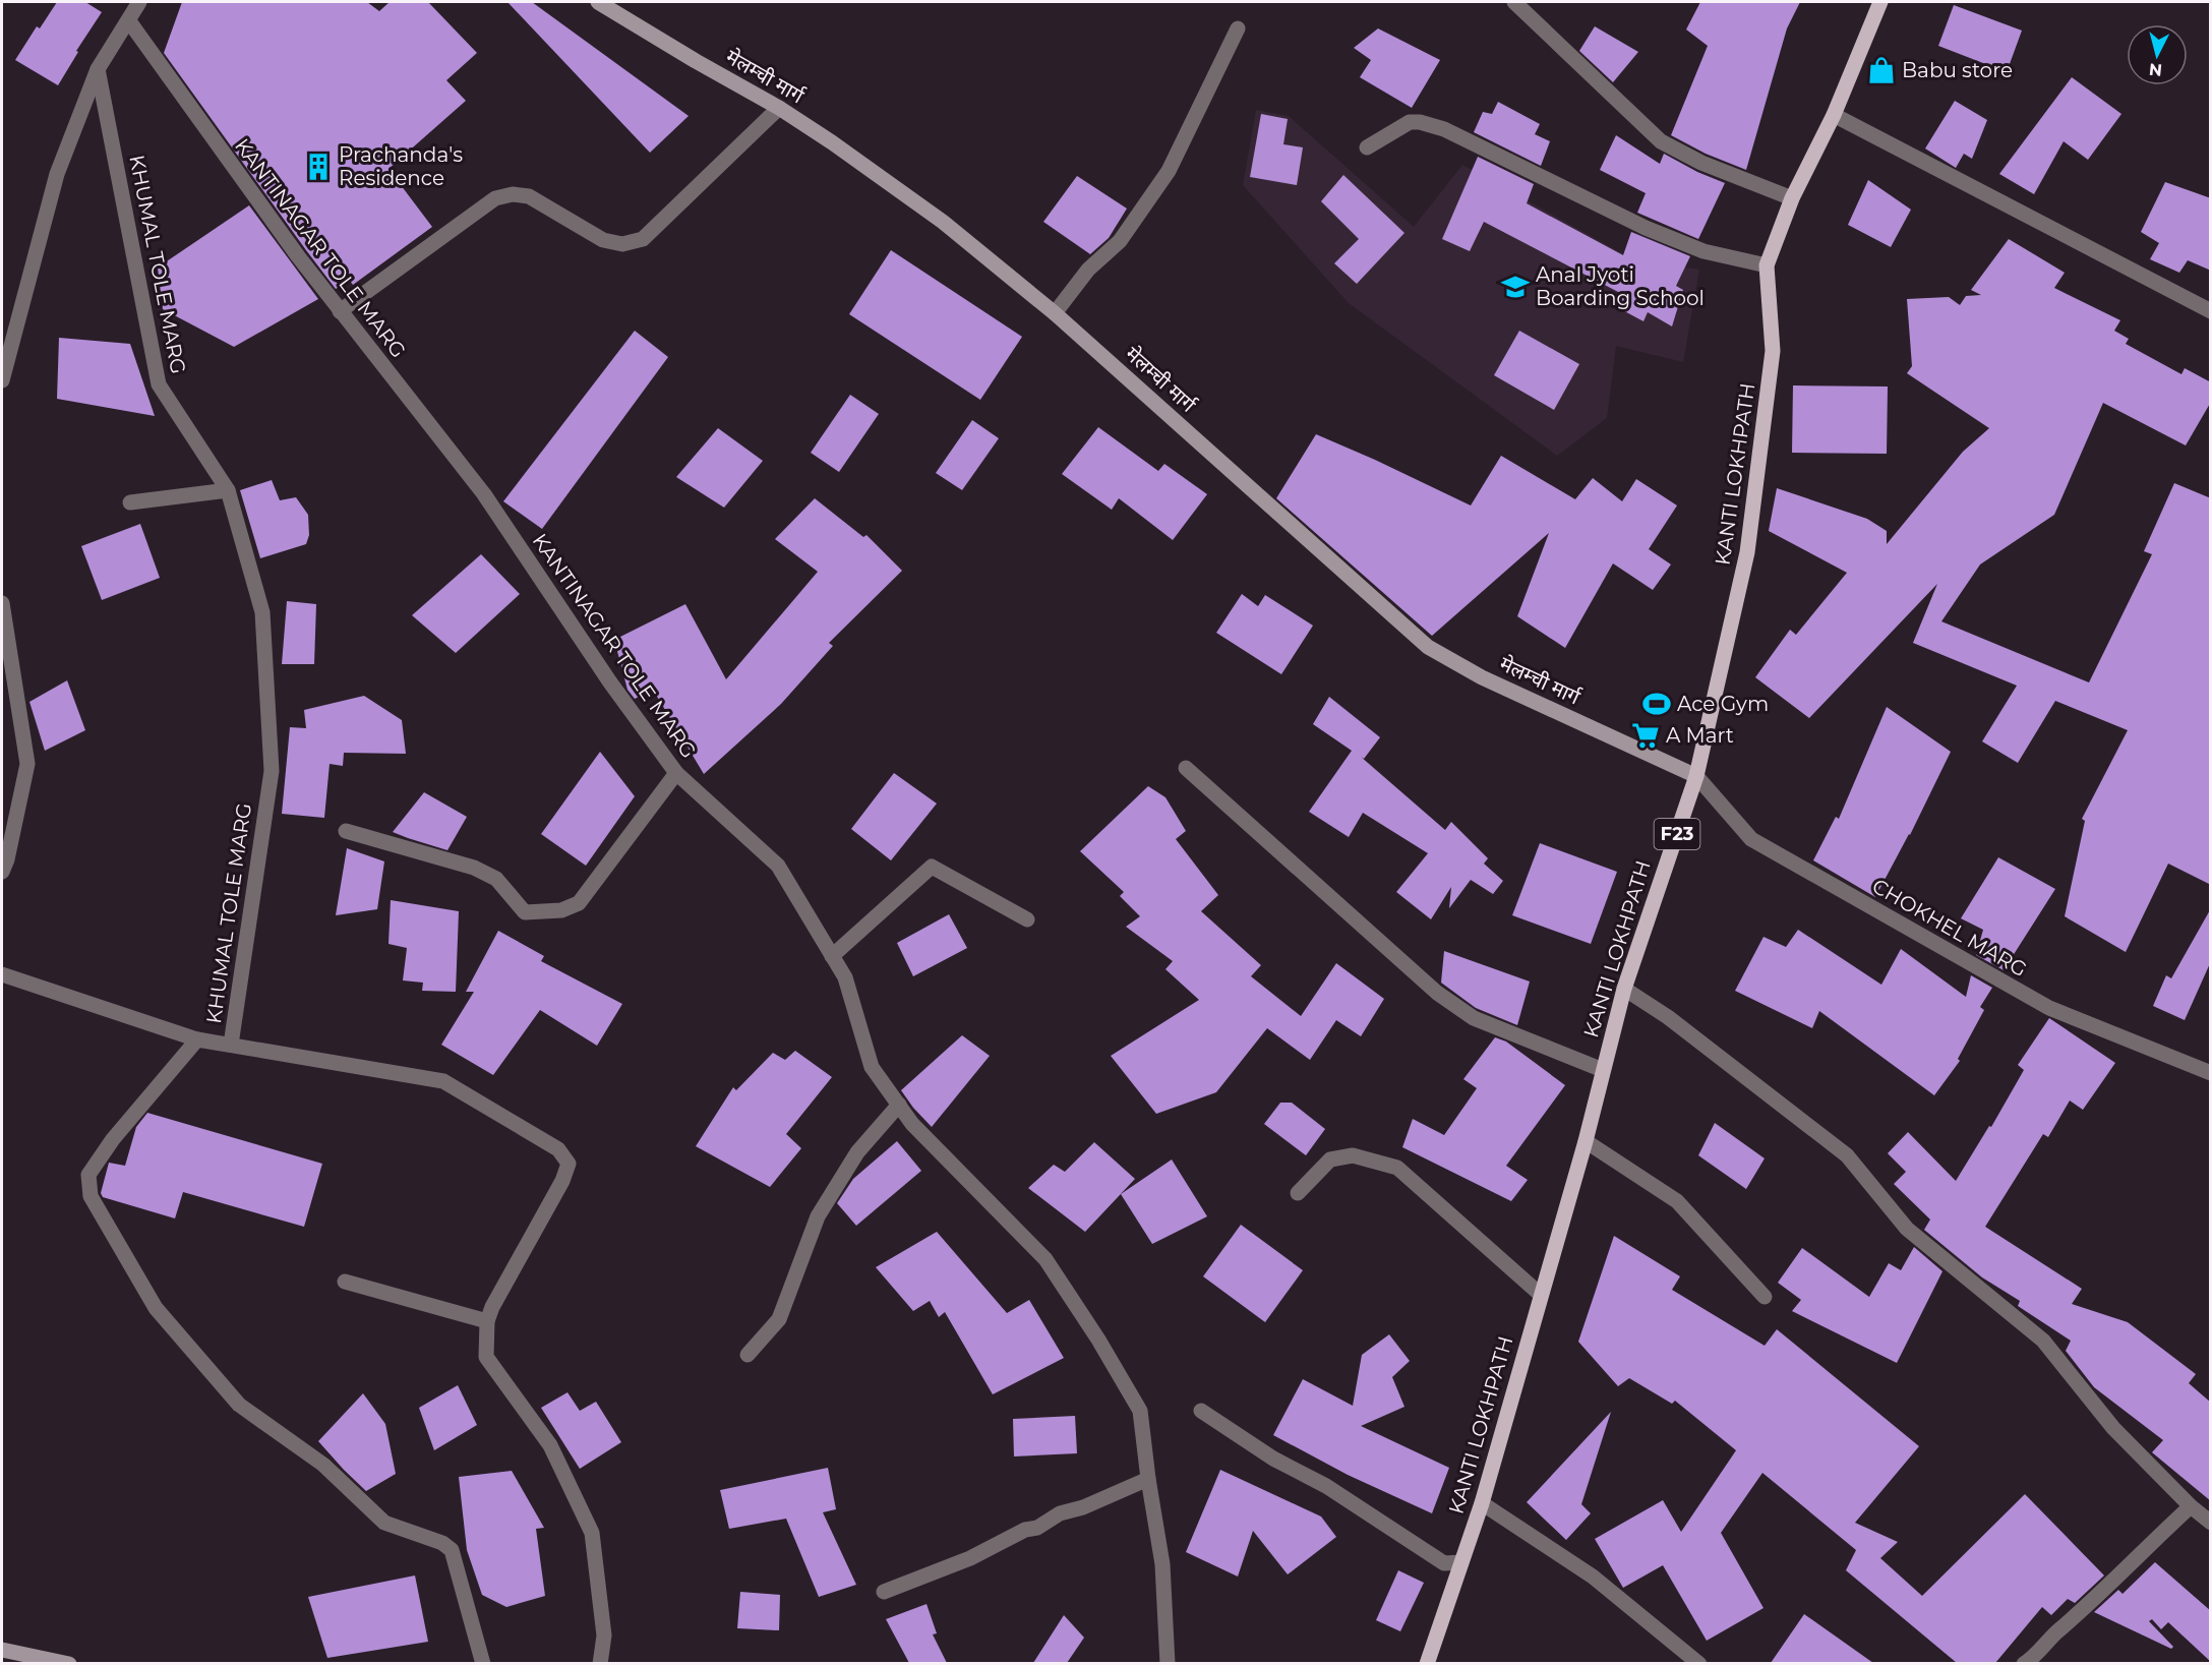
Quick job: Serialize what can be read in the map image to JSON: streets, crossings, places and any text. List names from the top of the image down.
{
  "streets": {
    "main road": ["मेलम्ची मार्ग", "KANTI LOKHPATH", "F23"],
    "street": ["KANTINAGAR TOLE MARG", "KHUMAL TOLE MARG", "CHOKHEL MARG"]
  },
  "crossings": [
    ["मेलम्ची मार्ग", "KANTI LOKHPATH"],
    ["मेलम्ची मार्ग", "CHOKHEL MARG"],
    ["KANTI LOKHPATH", "CHOKHEL MARG"]
  ],
  "places": {
    "shop": ["Babu store"],
    "building": ["Prachanda's Residence"],
    "school or university": ["Anal Jyoti Boarding School"],
    "sports": ["Ace Gym"],
    "supermarket": ["A Mart"]
  },
  "north": "bottom"
}
